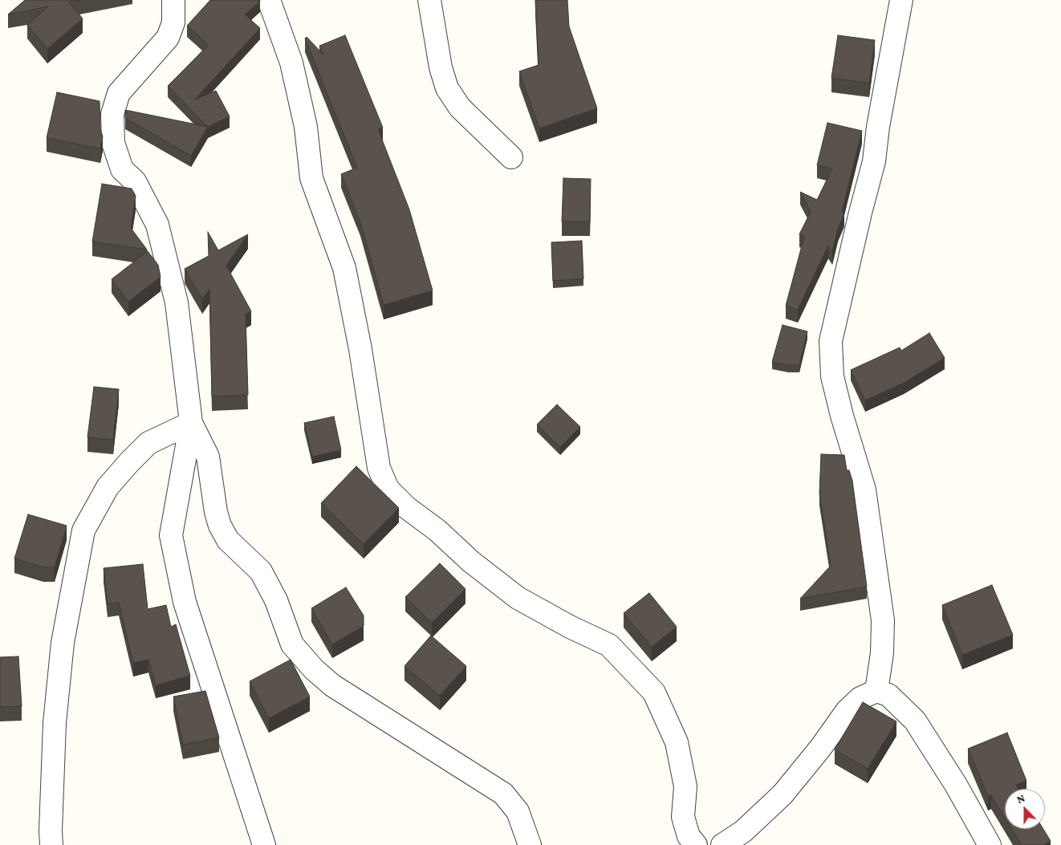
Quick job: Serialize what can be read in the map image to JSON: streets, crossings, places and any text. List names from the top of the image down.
{
  "north": "top"
}
